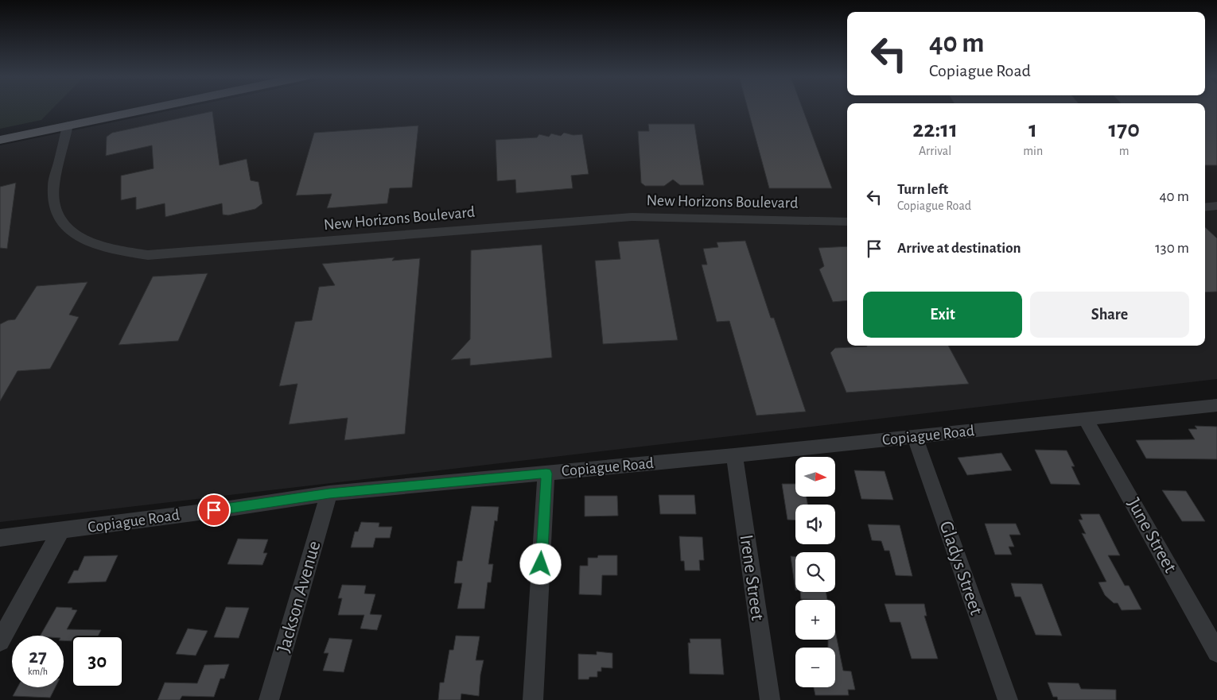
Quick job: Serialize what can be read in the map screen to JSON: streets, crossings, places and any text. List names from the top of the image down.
{
  "streets": {
    "street": [
      "New Horizons Boulevard",
      "Copiague Road",
      "June Street",
      "Gladys Street",
      "Irene Street",
      "Jackson Avenue"
    ]
  },
  "crossings": [
    ["Copiague Road", "June Street"],
    ["Copiague Road", "Gladys Street"],
    ["Copiague Road", "Irene Street"],
    ["Copiague Road", "Jackson Avenue"]
  ],
  "north": "right",
  "page": {
    "turn": ["40 m", "Copiague Road"],
    "eta": [
      "22:11",
      "Arrival",
      "1",
      "min",
      "170",
      "m"
    ],
    "list": [
      {
        "name": "Turn left",
        "note": "Copiague Road",
        "value": "40 m"
      },
      {
        "name": "Arrive at destination",
        "value": "130 m"
      }
    ],
    "buttons": ["Exit", "Share"],
    "map_buttons": ["+", "−"],
    "speed": "27 km/h",
    "limit": "30"
  }
}
